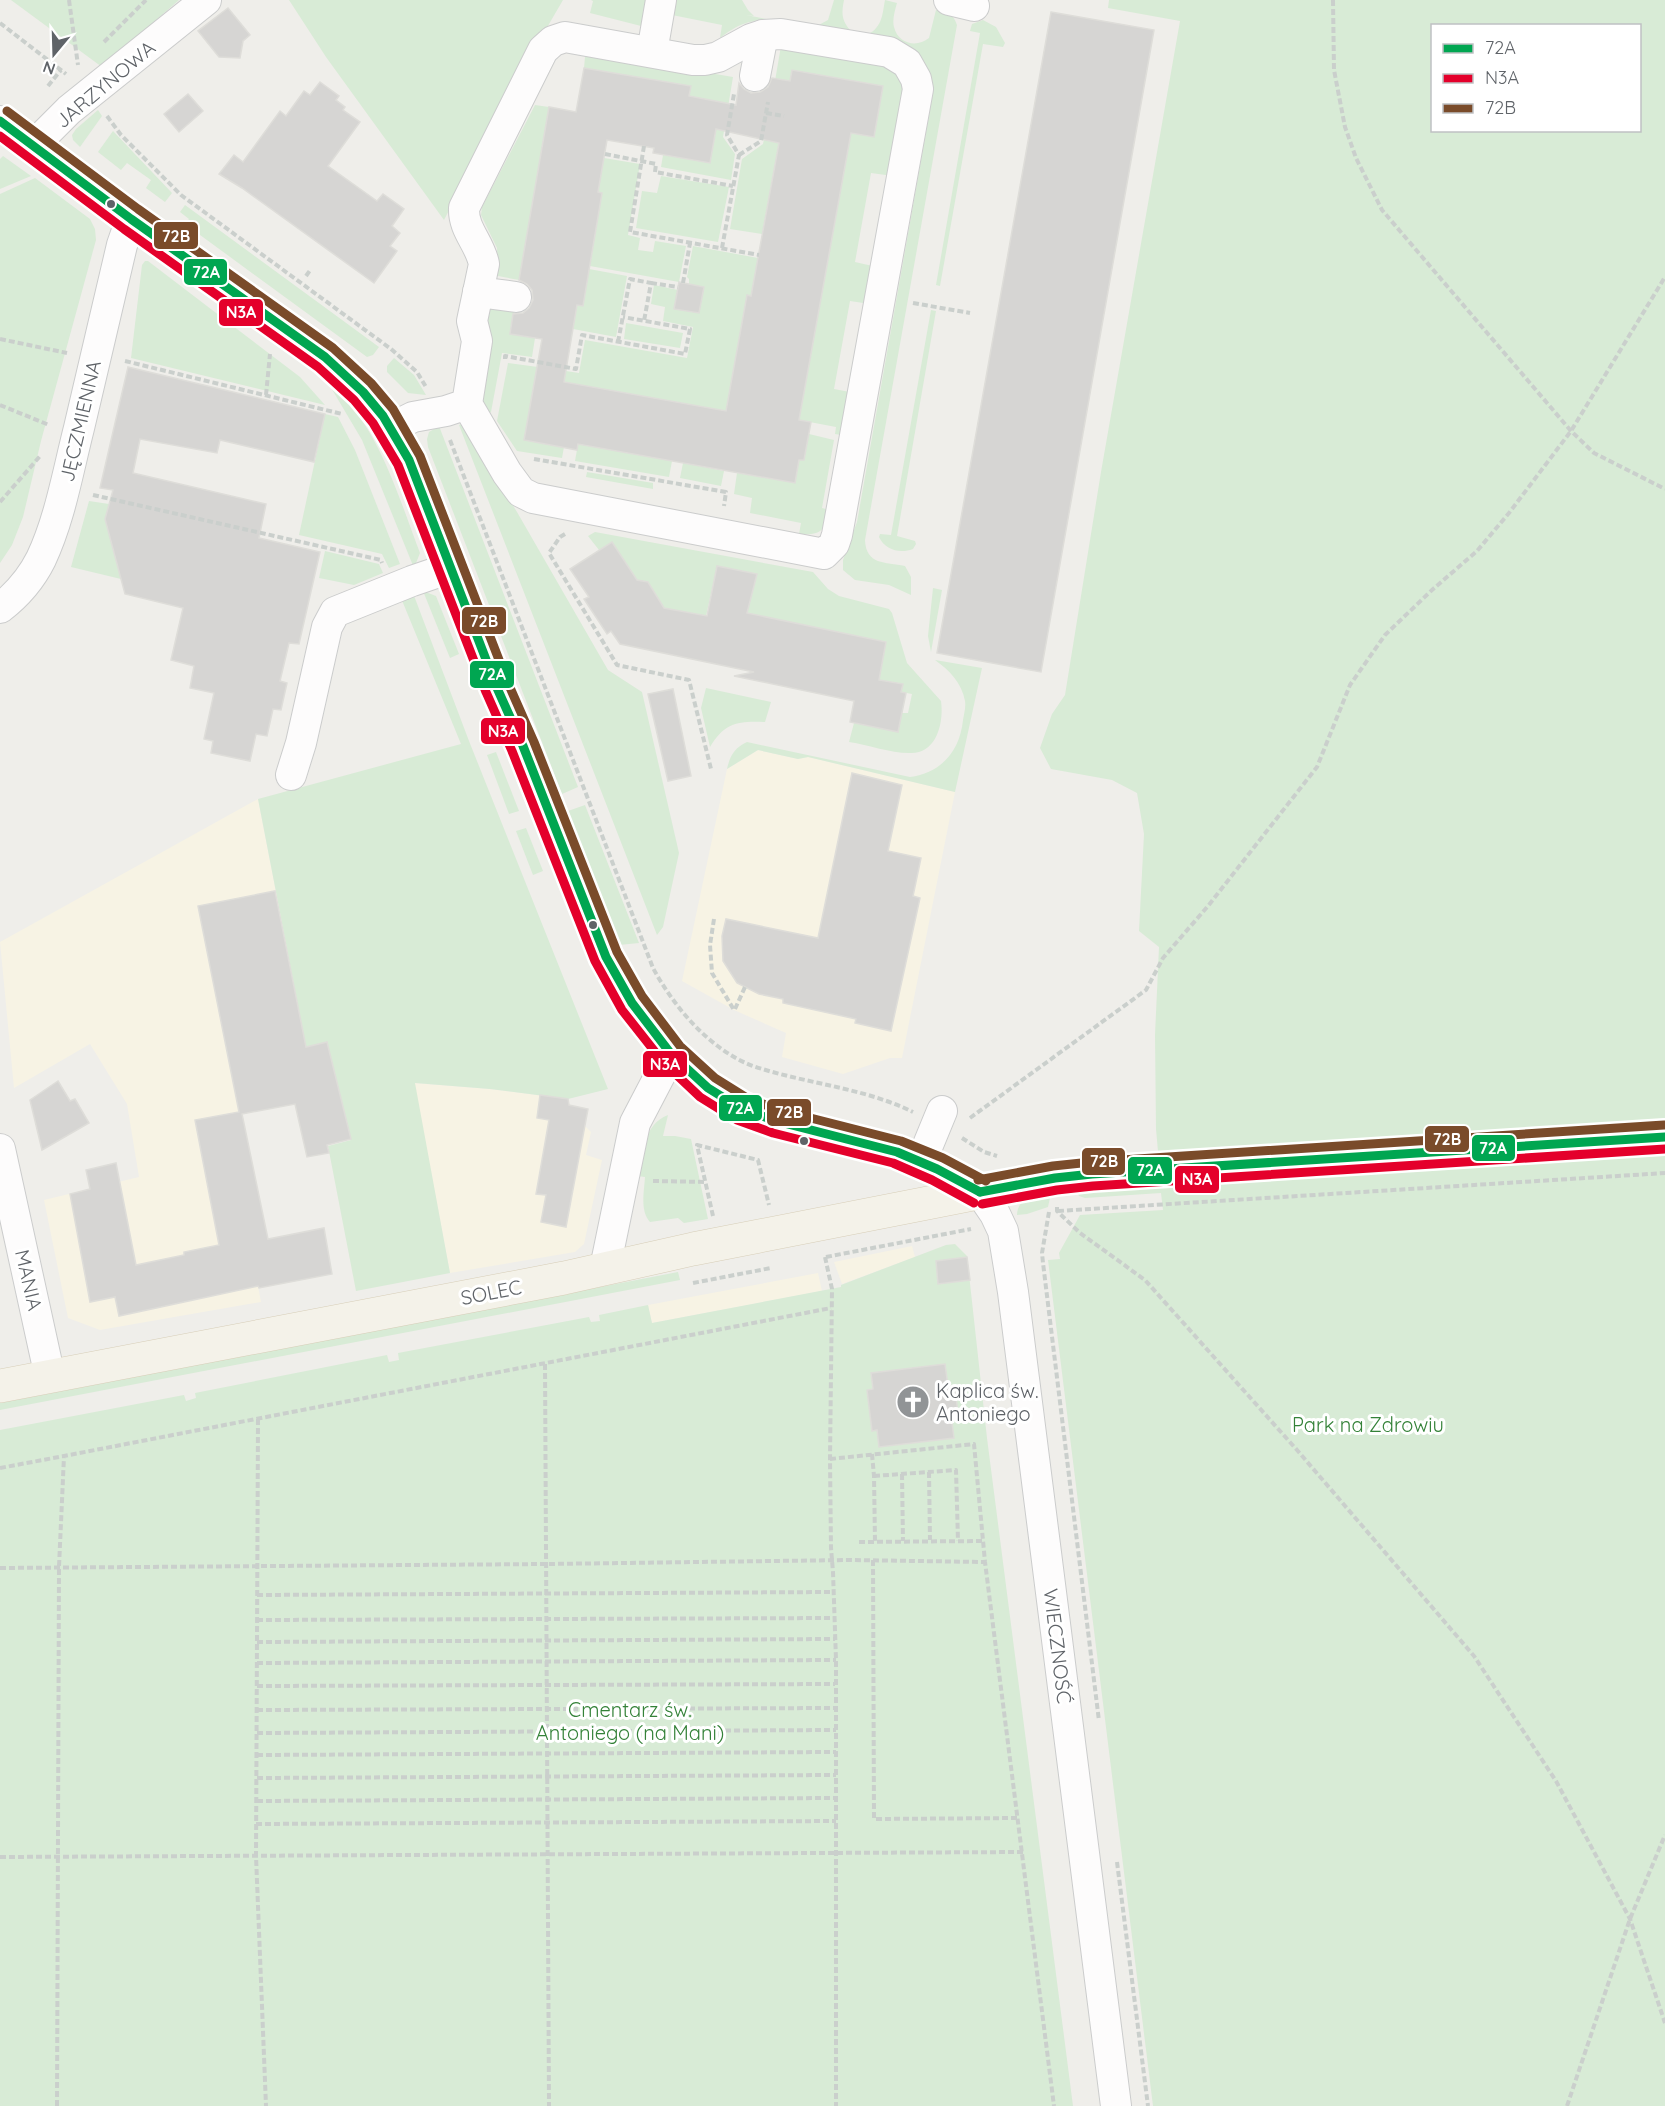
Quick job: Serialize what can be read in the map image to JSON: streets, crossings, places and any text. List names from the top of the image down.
{
  "streets": {
    "main road": ["SOLEC"],
    "street": [
      "JARZYNOWA",
      "JĘCZMIENNA",
      "MANIA",
      "WIECZNOŚĆ"
    ]
  },
  "crossings": [
    ["MANIA", "SOLEC"],
    ["SOLEC", "WIECZNOŚĆ"]
  ],
  "parks": ["Park na Zdrowiu", "Cmentarz św. Antoniego (na Mani)"],
  "places": {
    "church": ["Kaplica św. Antoniego"]
  },
  "lines": ["transit line 72B", "transit line 72A", "transit line N3A"],
  "legend": ["72A", "N3A", "72B"],
  "north": "bottom"
}
